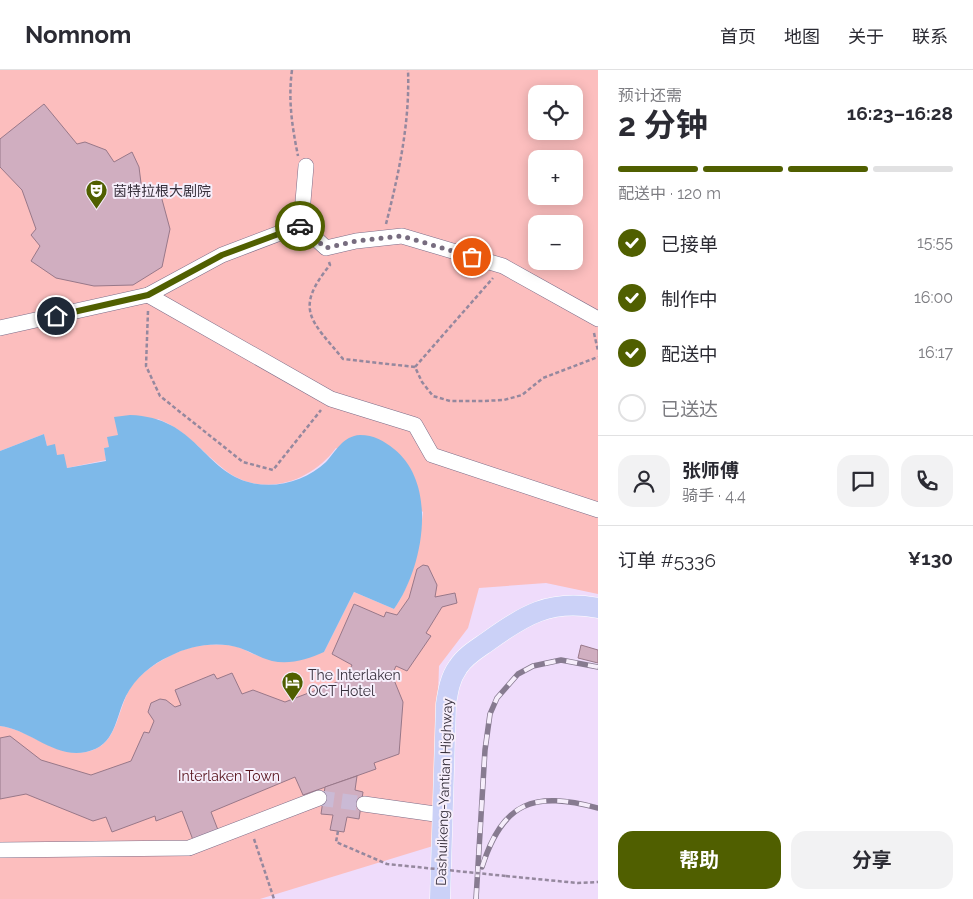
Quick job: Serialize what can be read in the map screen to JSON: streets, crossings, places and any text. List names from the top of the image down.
{
  "streets": {
    "main road": ["Dashuikeng-Yantian Highway"]
  },
  "parks": ["Interlaken Town"],
  "places": {
    "theatre": ["茵特拉根大剧院"],
    "hotel": ["The Interlaken OCT Hotel"]
  },
  "page": {
    "header": "Nomnom",
    "nav": [
      "首页",
      "地图",
      "关于",
      "联系"
    ],
    "heading": ["2 分钟", "预计还需", "16:23–16:28"],
    "panel": [
      "张师傅",
      "骑手 · 4.4",
      "订单 #5336",
      "¥130"
    ],
    "map_buttons": ["+", "−"],
    "bar": "配送中 · 120 m",
    "list": [
      ["已接单", "15:55"],
      ["制作中", "16:00"],
      ["配送中", "16:17"],
      "已送达"
    ],
    "buttons": ["帮助", "分享"]
  }
}
